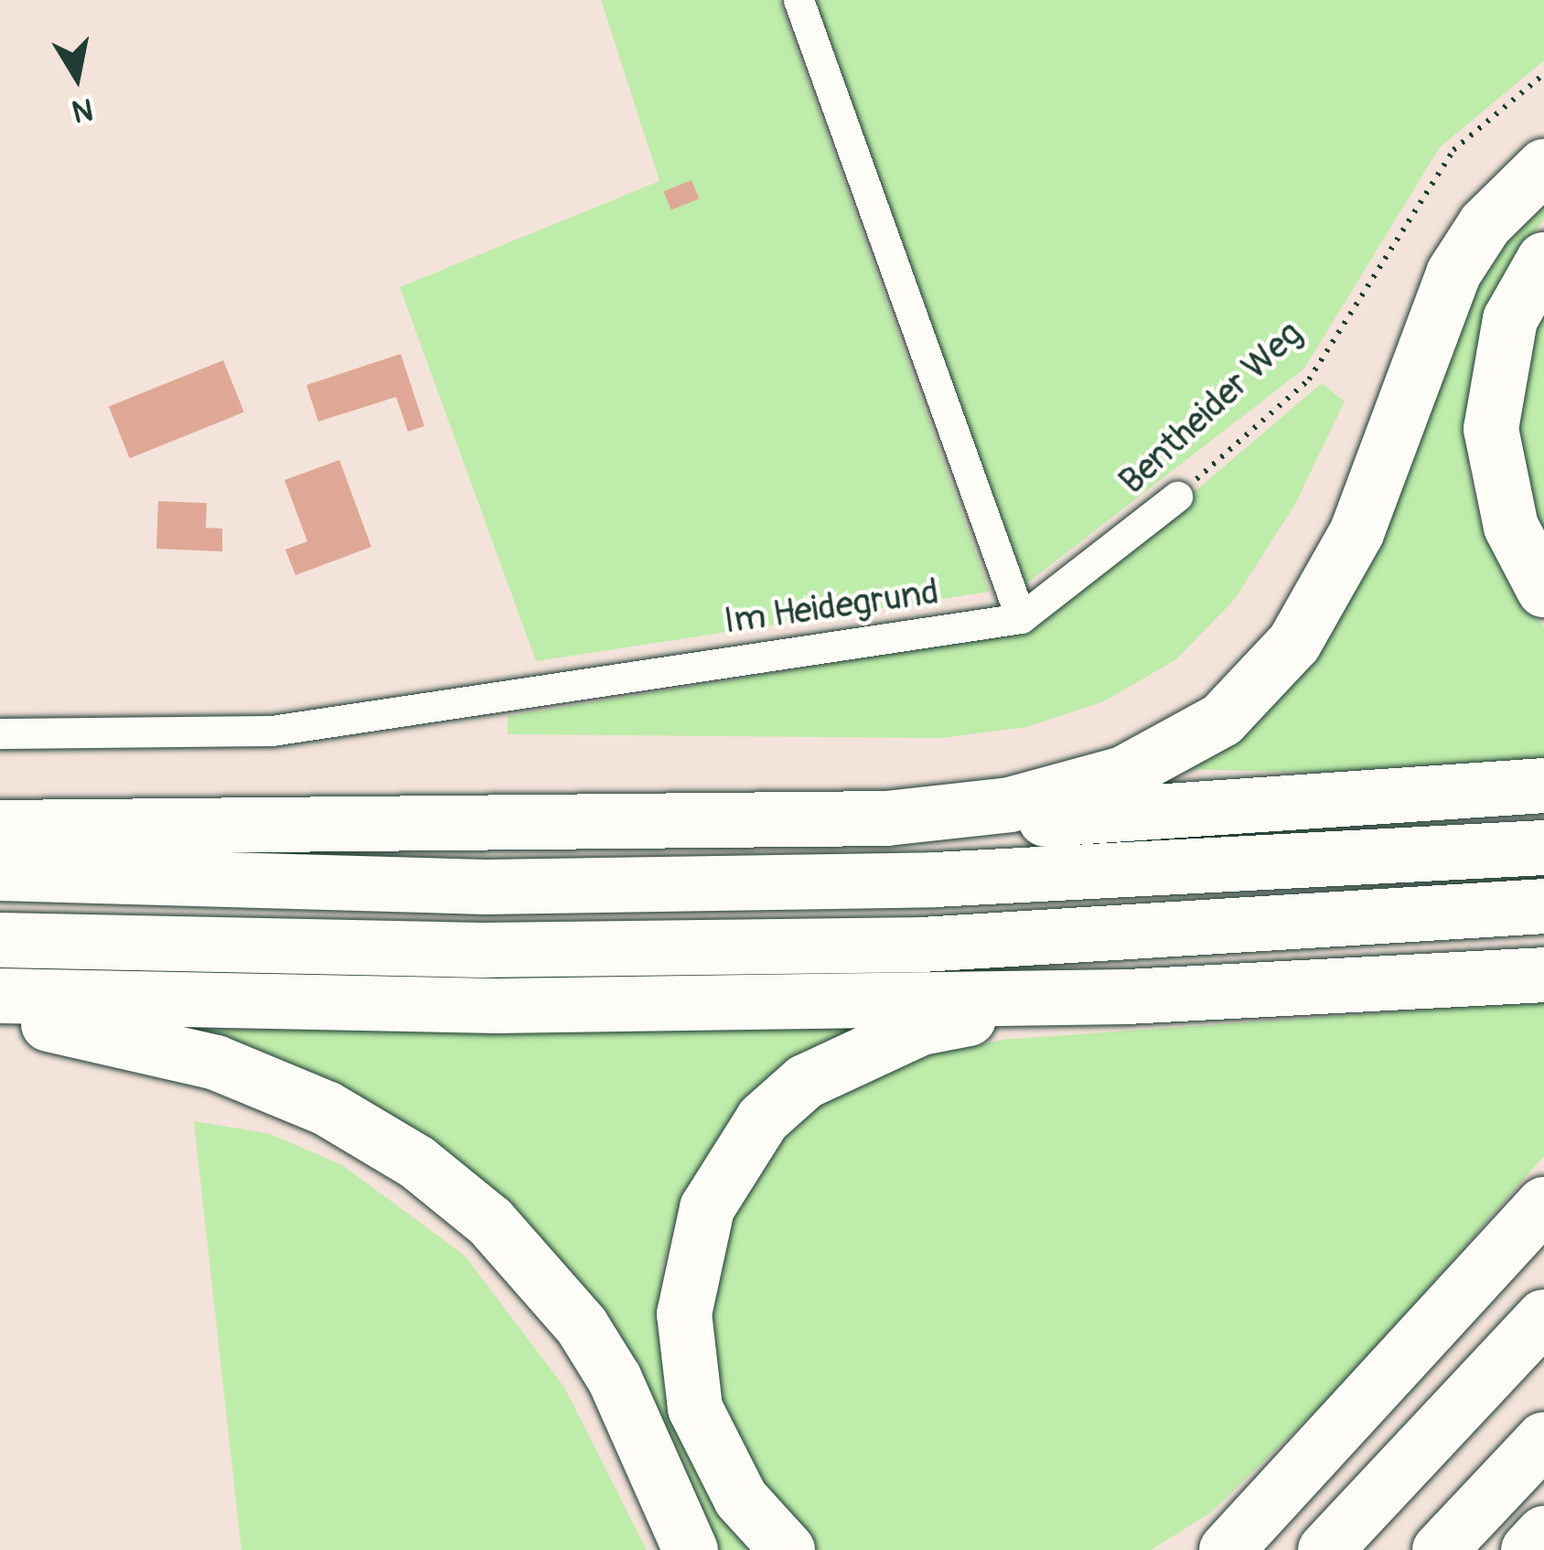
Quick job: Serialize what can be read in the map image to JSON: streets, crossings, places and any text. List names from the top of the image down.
{
  "streets": {
    "street": ["Bentheider Weg", "Im Heidegrund"]
  },
  "crossings": [
    ["Bentheider Weg", "Im Heidegrund"]
  ],
  "north": "bottom"
}
